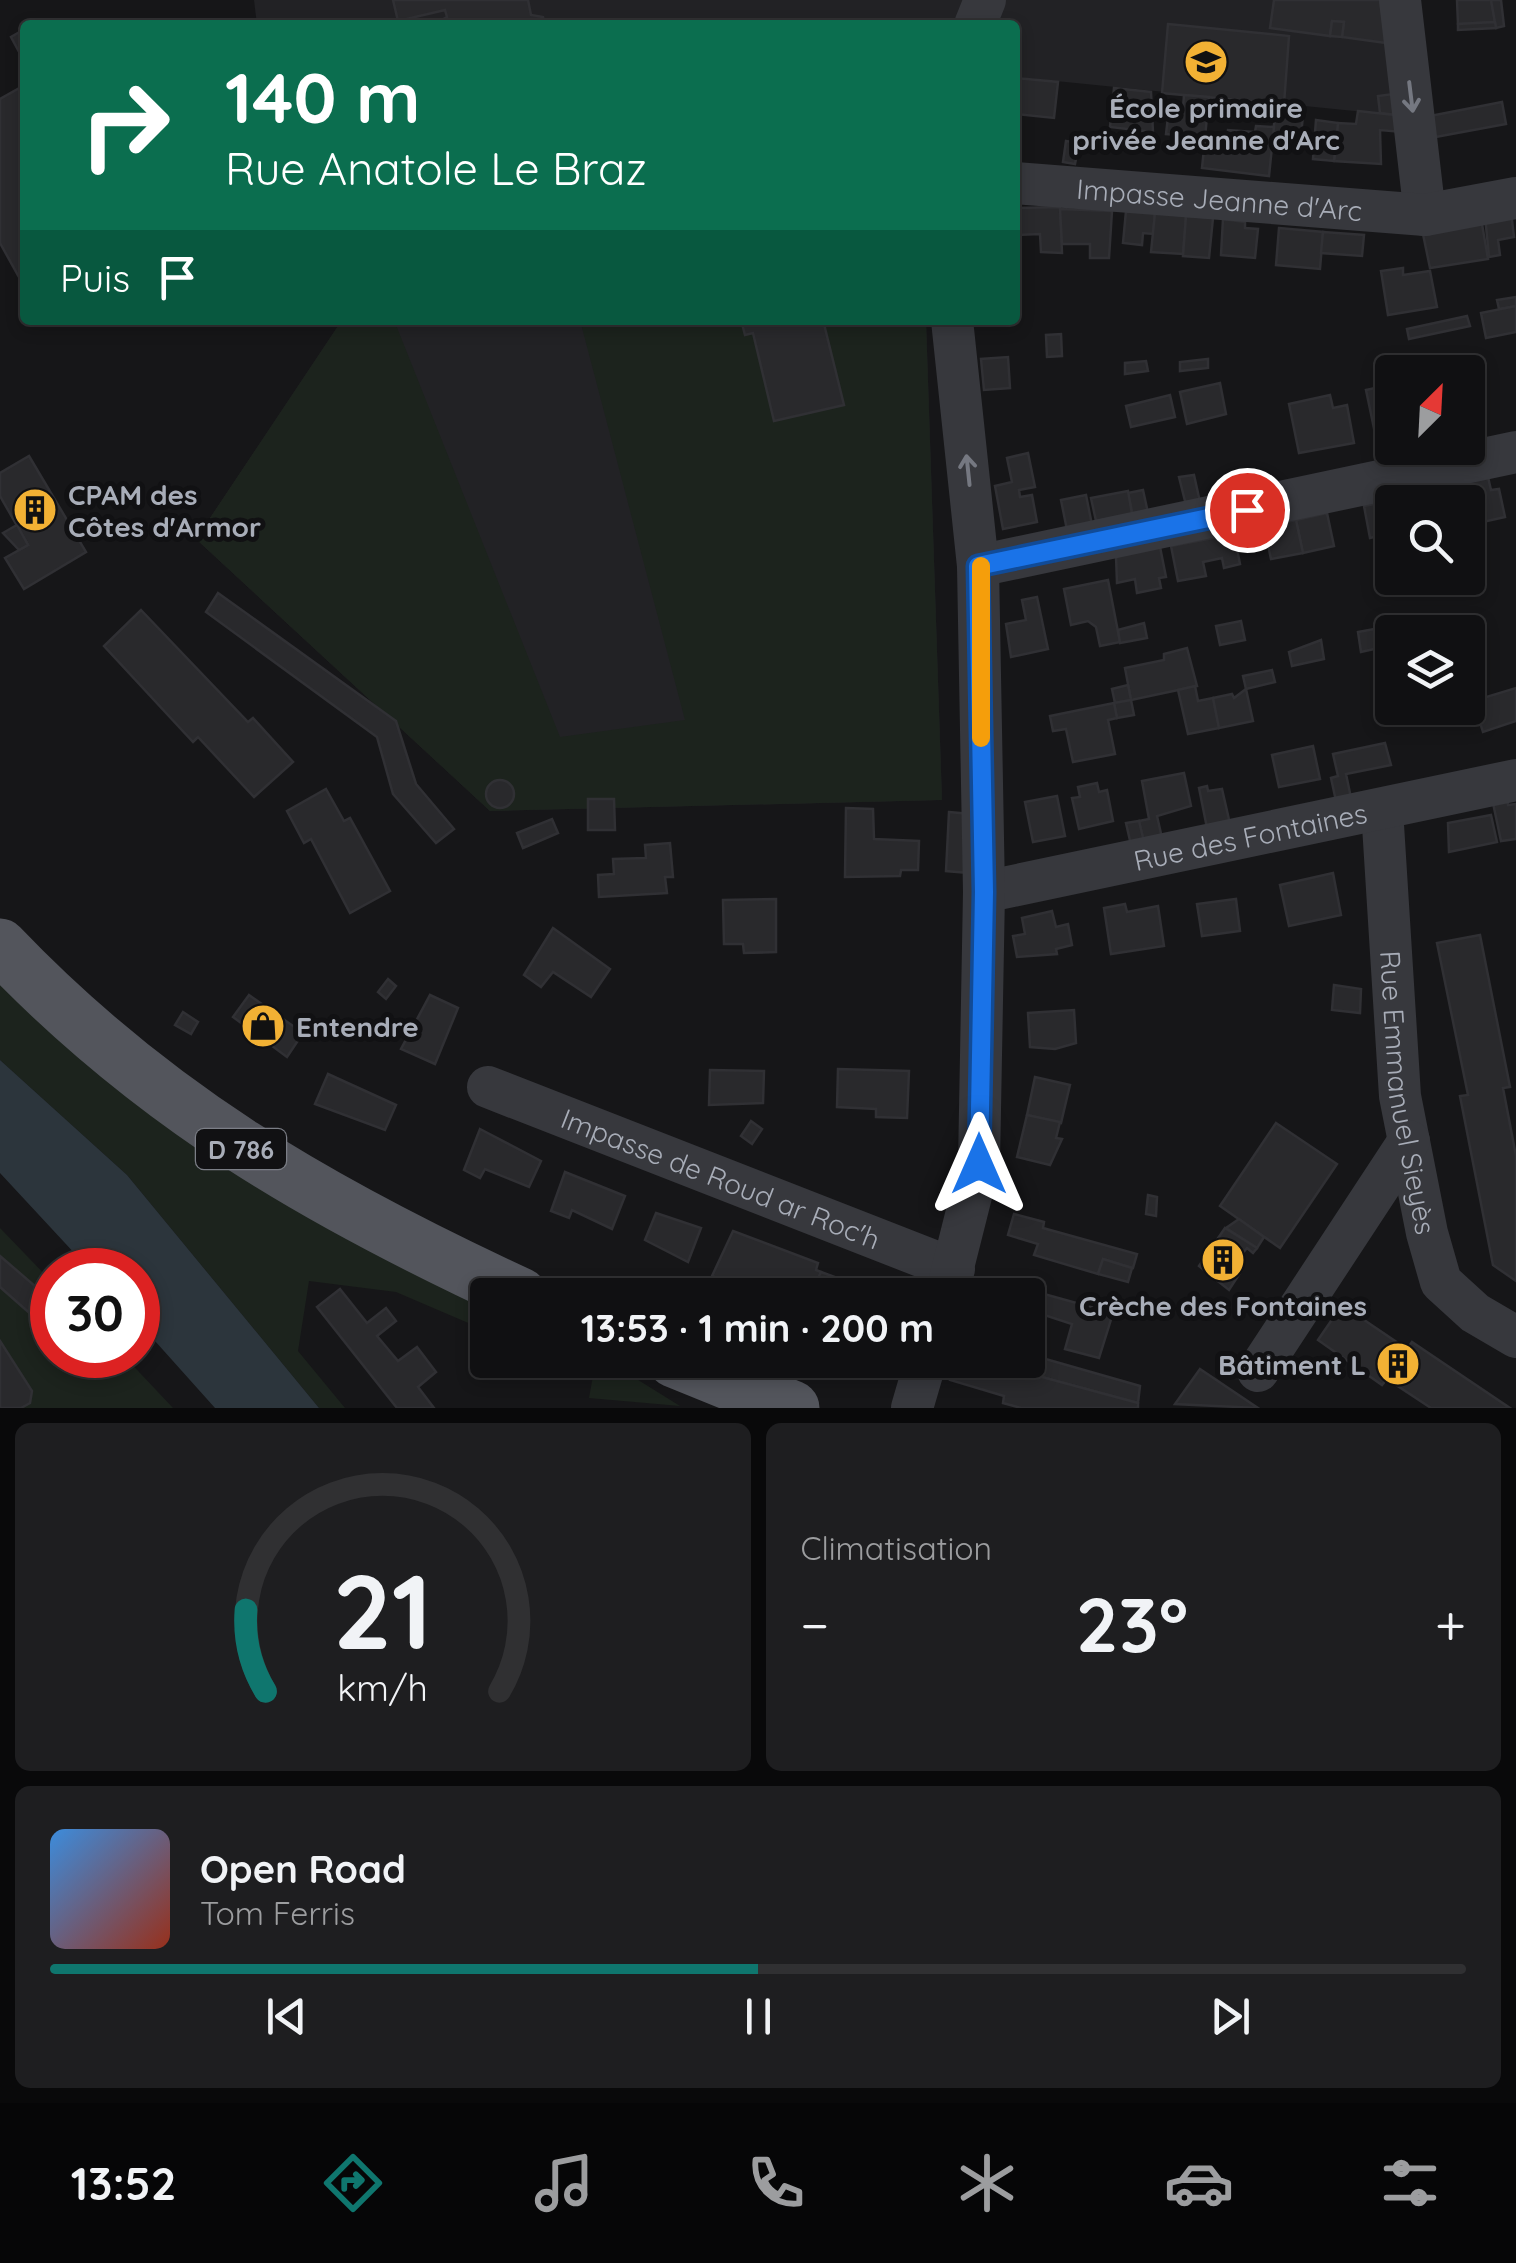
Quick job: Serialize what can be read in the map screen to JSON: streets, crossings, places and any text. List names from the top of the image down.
{
  "streets": {
    "main road": ["D 786"],
    "street": [
      "Impasse Jeanne d'Arc",
      "Rue des Fontaines",
      "Rue Emmanuel Sieyès",
      "Impasse de Roud ar Roc'h"
    ]
  },
  "crossings": [
    ["Rue des Fontaines", "Rue Emmanuel Sieyès"]
  ],
  "places": {
    "school or university": ["École primaire privée Jeanne d'Arc"],
    "building": ["CPAM des Côtes d'Armor", "Crèche des Fontaines", "Bâtiment L"],
    "shop": ["Entendre"]
  },
  "north": "top right",
  "page": {
    "turn": ["140 m", "Rue Anatole Le Braz"],
    "then": "Puis",
    "limit": "30",
    "trip": "13:53 · 1 min · 200 m",
    "tile": "Climatisation",
    "heat": ["−", "23°", "+"],
    "song": ["Open Road", "Tom Ferris"],
    "tabs": "13:52",
    "gauge": ["21", "km/h"]
  }
}
